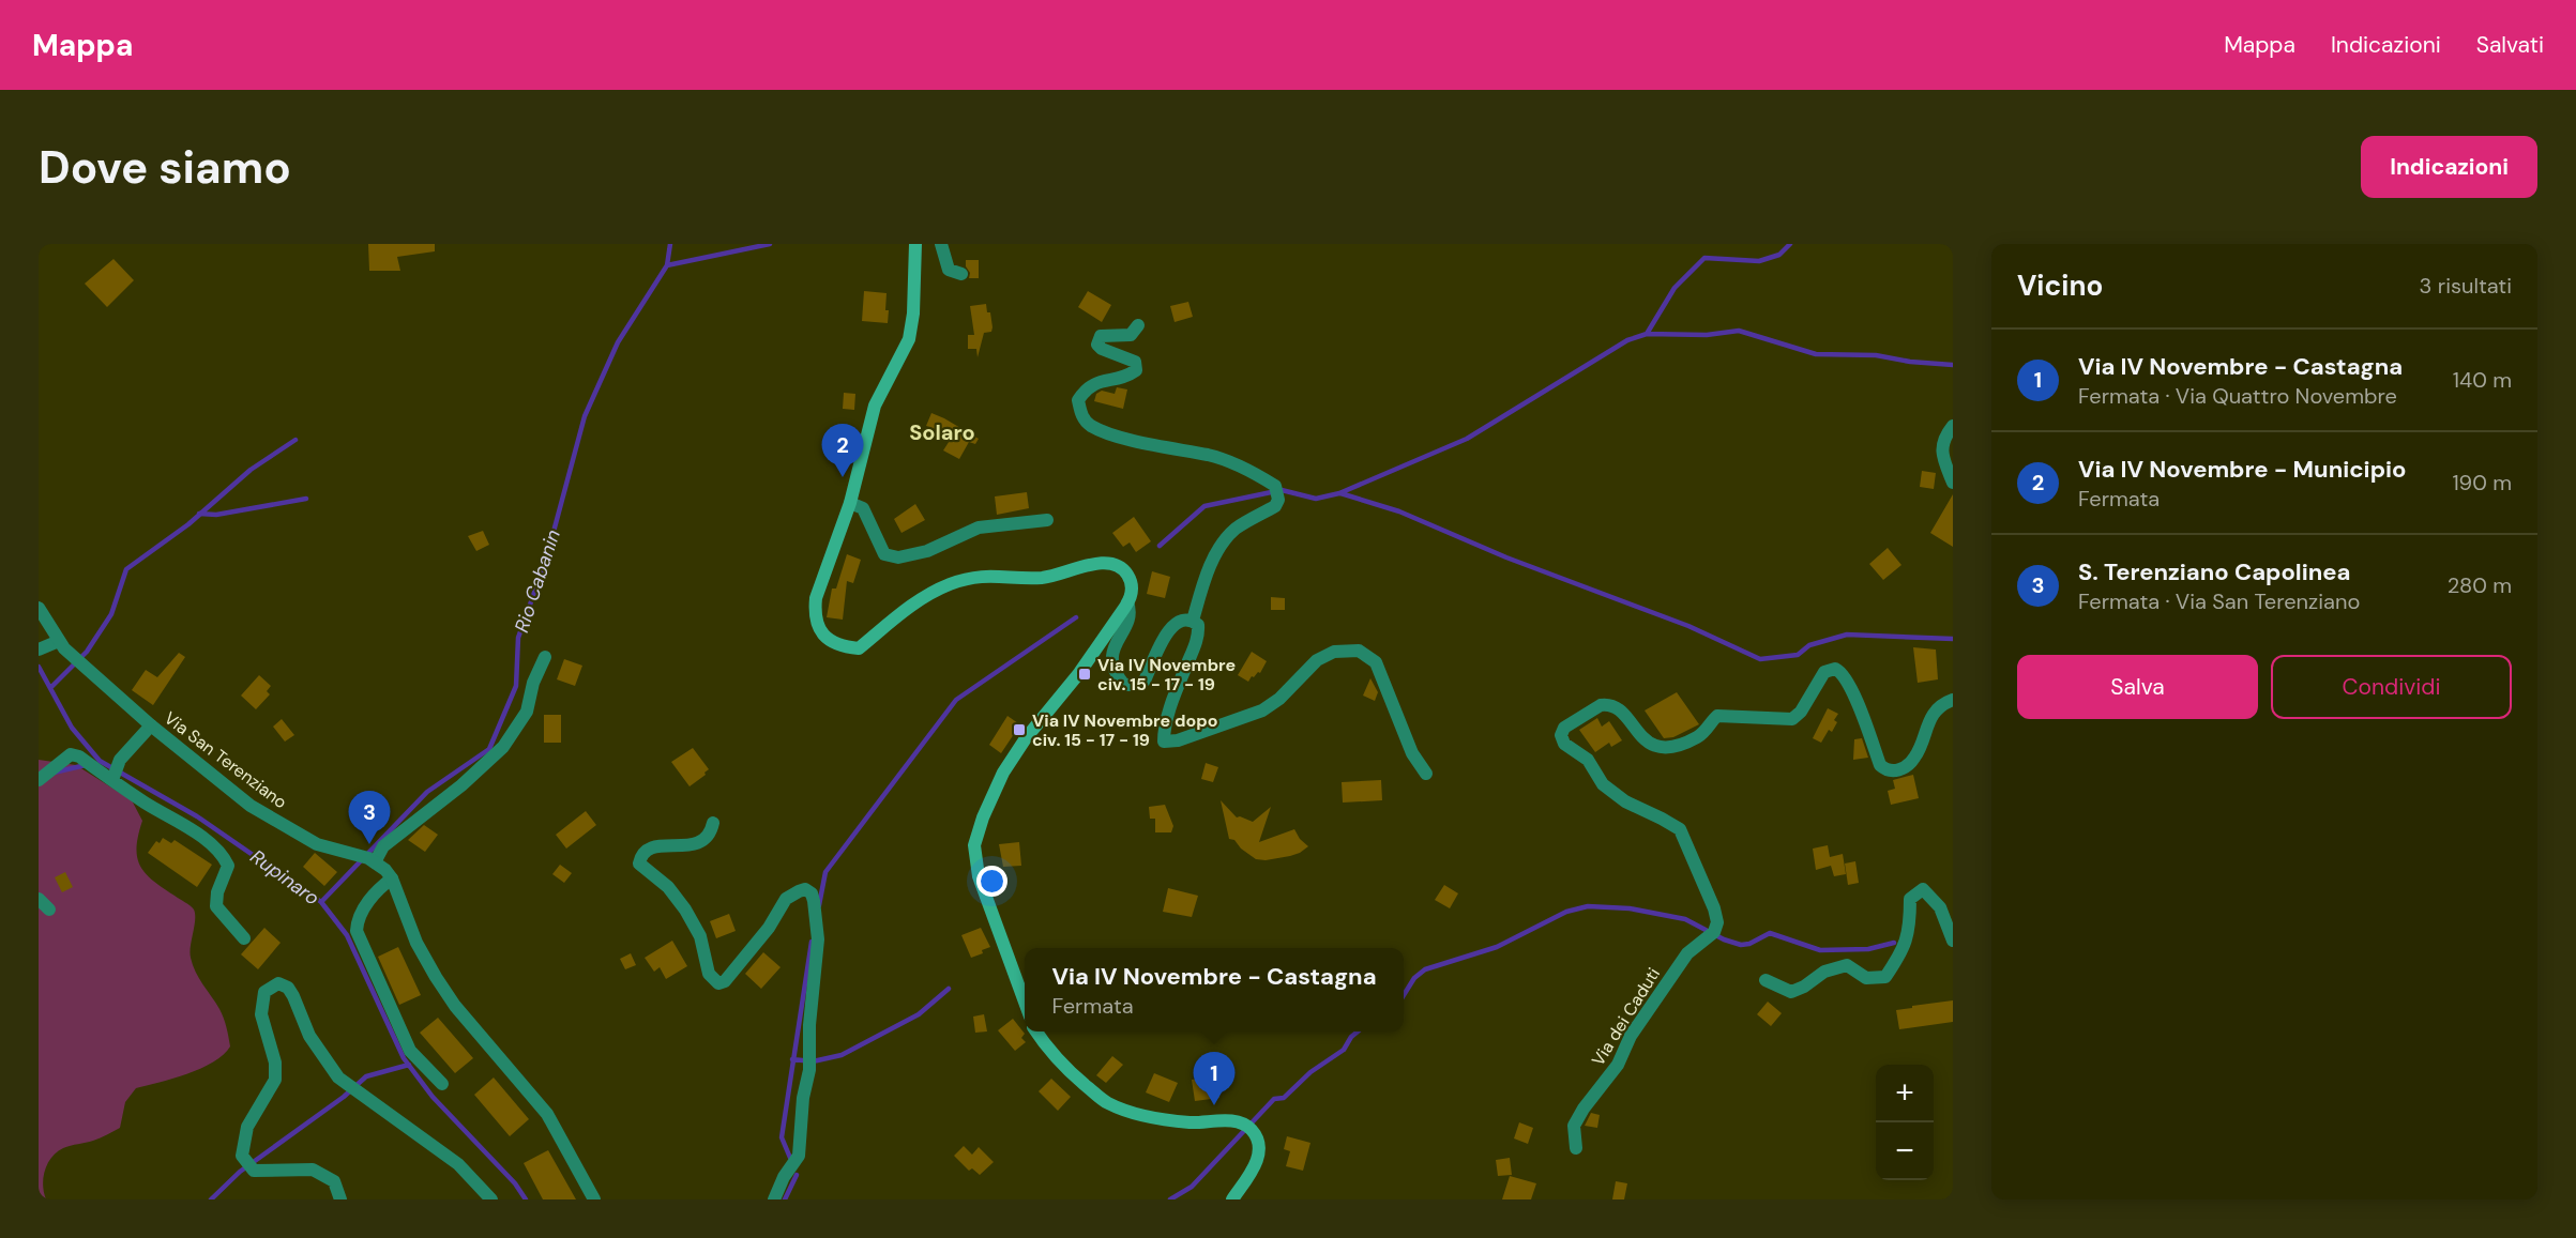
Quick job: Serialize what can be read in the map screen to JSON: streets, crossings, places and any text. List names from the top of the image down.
{
  "streets": {
    "street": ["Via San Terenziano", "Via dei Caduti"]
  },
  "districts": ["Solaro"],
  "water": ["Rio Cabanin", "Rupinaro"],
  "places": {
    "transit": ["Via IV Novembre civ. 15 - 17 - 19", "Via IV Novembre dopo civ. 15 - 17 - 19"]
  },
  "page": {
    "header": "Mappa",
    "nav": ["Mappa", "Indicazioni", "Salvati"],
    "buttons": [
      "Indicazioni",
      ["Salva", "Condividi"]
    ],
    "title": "Dove siamo",
    "heading": ["Vicino", "3 risultati"],
    "list": [
      {
        "mark": "1",
        "name": "Via IV Novembre - Castagna",
        "note": "Fermata · Via Quattro Novembre",
        "value": "140 m"
      },
      {
        "mark": "2",
        "name": "Via IV Novembre - Municipio",
        "note": "Fermata",
        "value": "190 m"
      },
      {
        "mark": "3",
        "name": "S. Terenziano Capolinea",
        "note": "Fermata · Via San Terenziano",
        "value": "280 m"
      }
    ],
    "pins": ["2", "3", "1"],
    "popup": ["Via IV Novembre - Castagna", "Fermata"],
    "map_buttons": ["+", "−"]
  }
}
